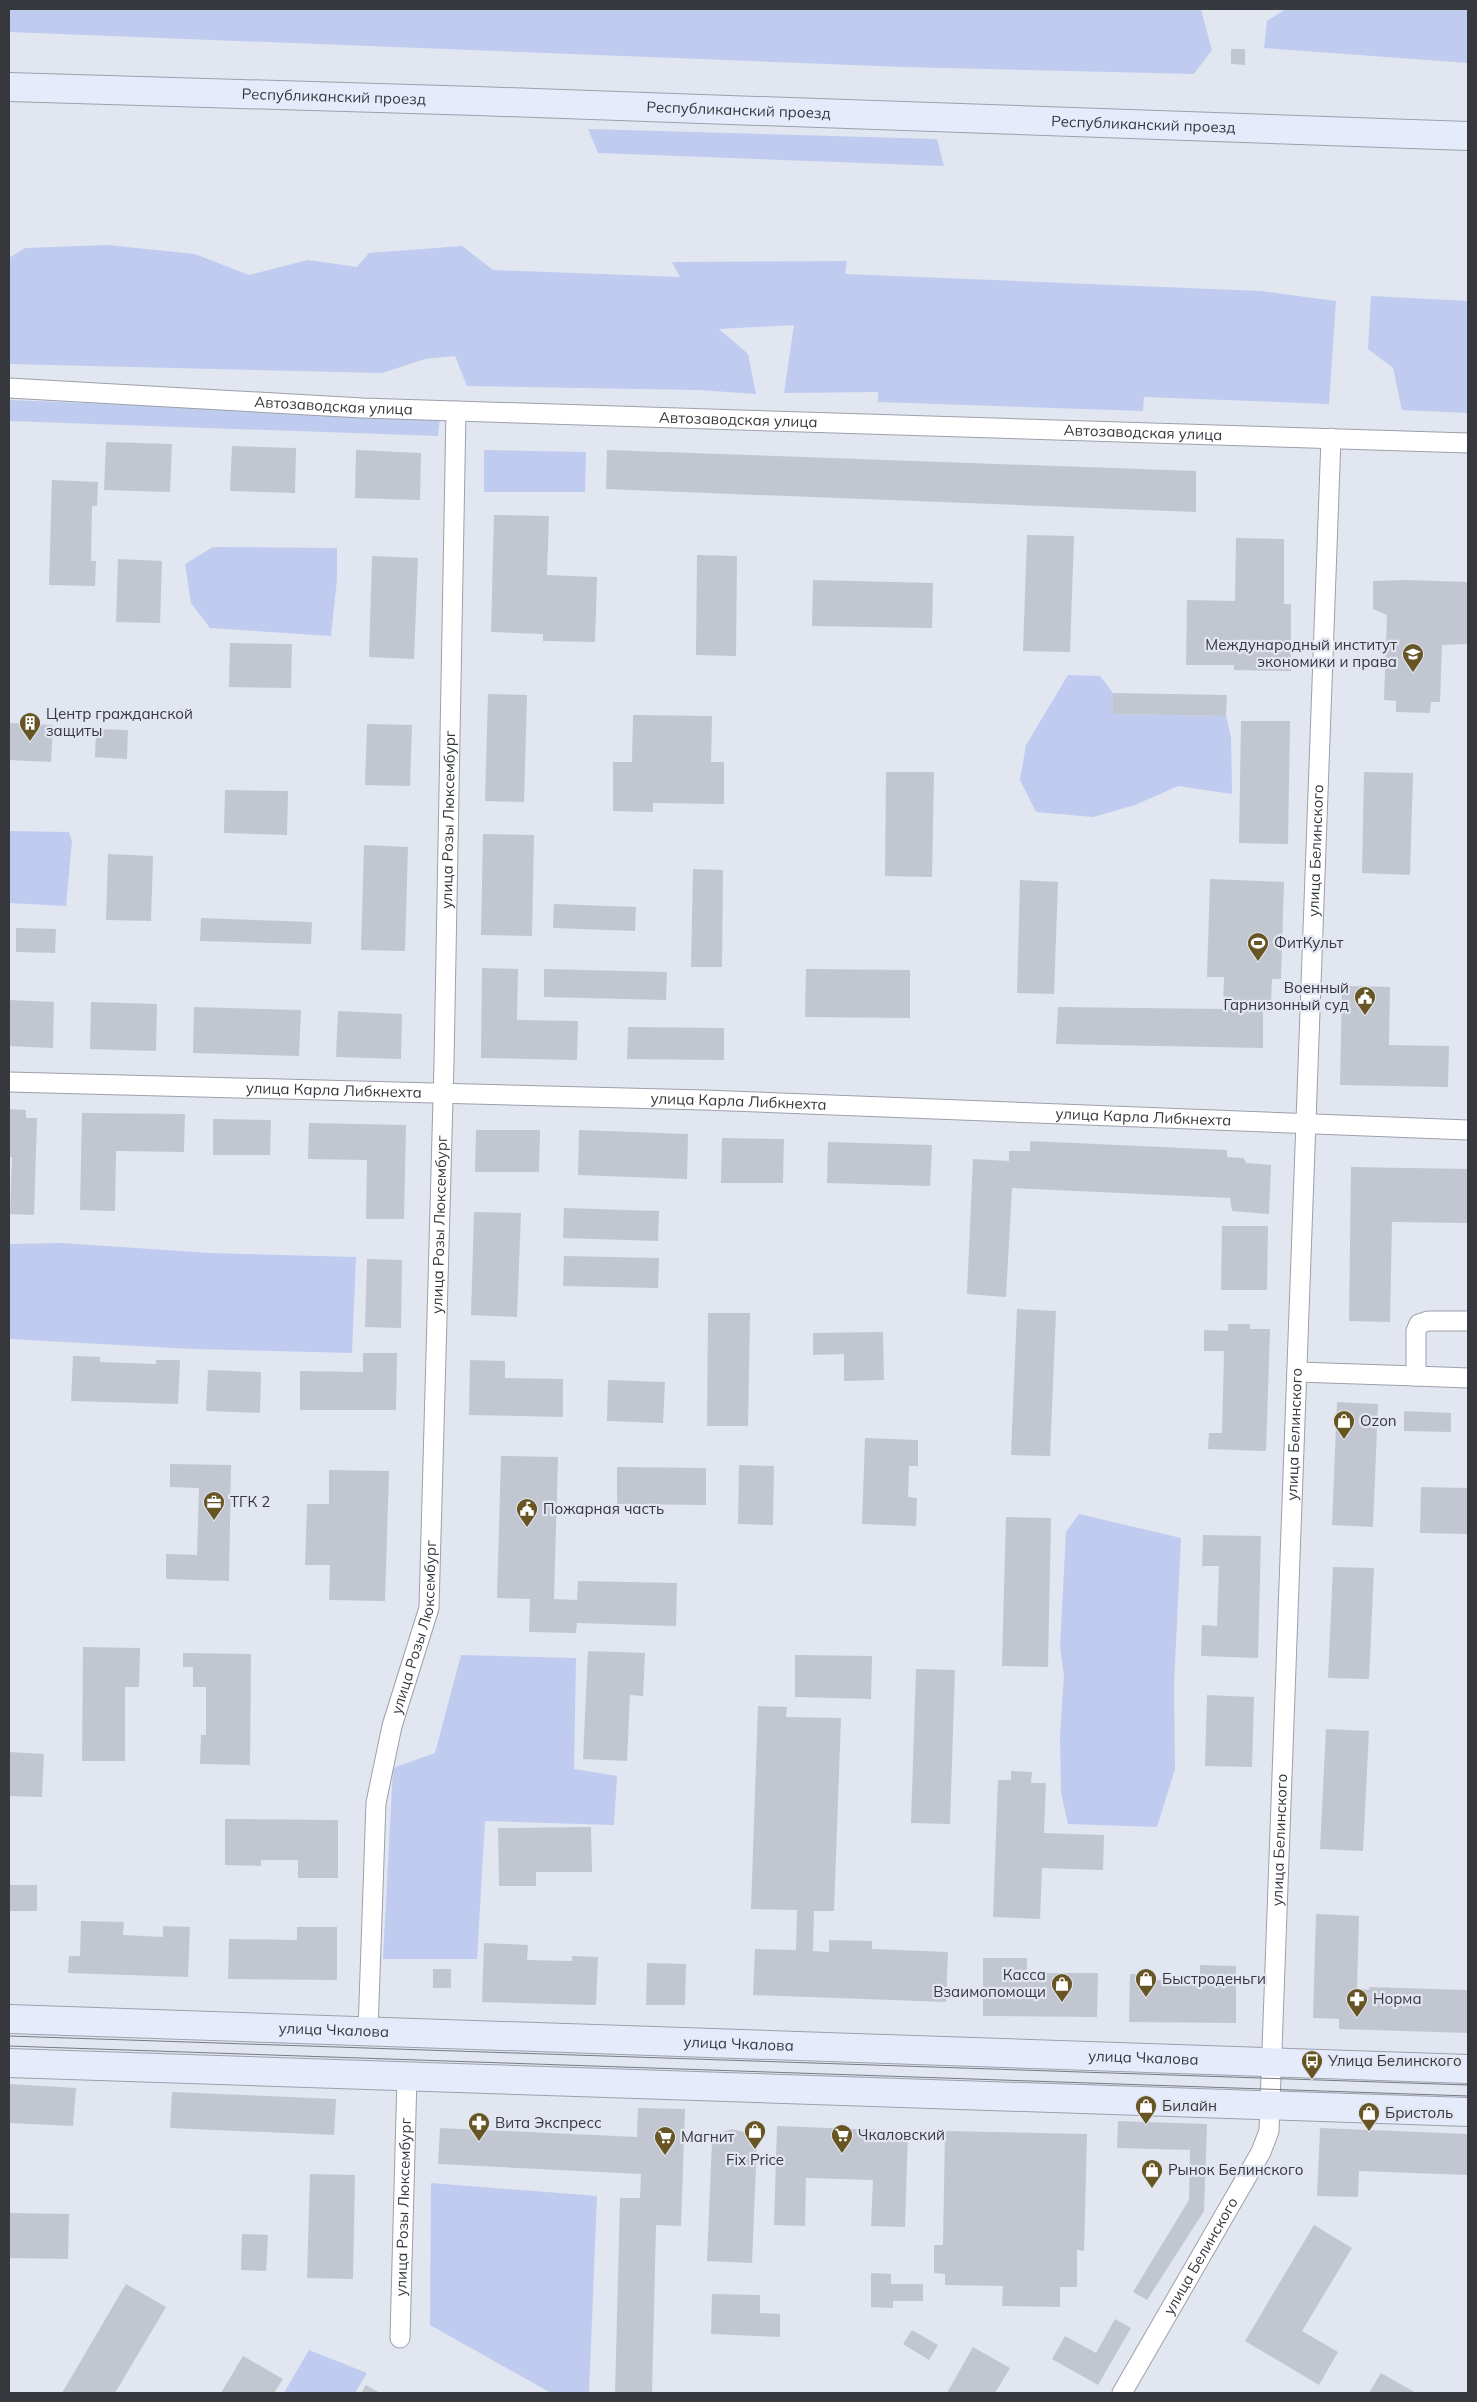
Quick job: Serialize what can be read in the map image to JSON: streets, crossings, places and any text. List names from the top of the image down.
{
  "streets": {
    "main road": ["Республиканский проезд", "улица Чкалова"],
    "street": [
      "Автозаводская улица",
      "улица Розы Люксембург",
      "улица Белинского",
      "улица Карла Либкнехта"
    ]
  },
  "crossings": [
    ["Автозаводская улица", "улица Розы Люксембург"],
    ["Автозаводская улица", "улица Белинского"],
    ["улица Розы Люксембург", "улица Карла Либкнехта"],
    ["улица Розы Люксембург", "улица Чкалова"],
    ["улица Белинского", "улица Карла Либкнехта"],
    ["улица Белинского", "улица Чкалова"]
  ],
  "places": {
    "school or university": ["Международный институт экономики и права"],
    "building": ["Центр гражданской защиты"],
    "sports": ["ФитКульт"],
    "public building": ["Военный Гарнизонный суд", "Пожарная часть"],
    "shop": [
      "Ozon",
      "Быстроденьги",
      "Касса Взаимопомощи",
      "Билайн",
      "Бристоль",
      "Fix Price",
      "Рынок Белинского"
    ],
    "office": ["ТГК 2"],
    "pharmacy": ["Норма", "Вита Экспресс"],
    "bus stop": ["Улица Белинского"],
    "supermarket": ["Чкаловский", "Магнит"]
  }
}
